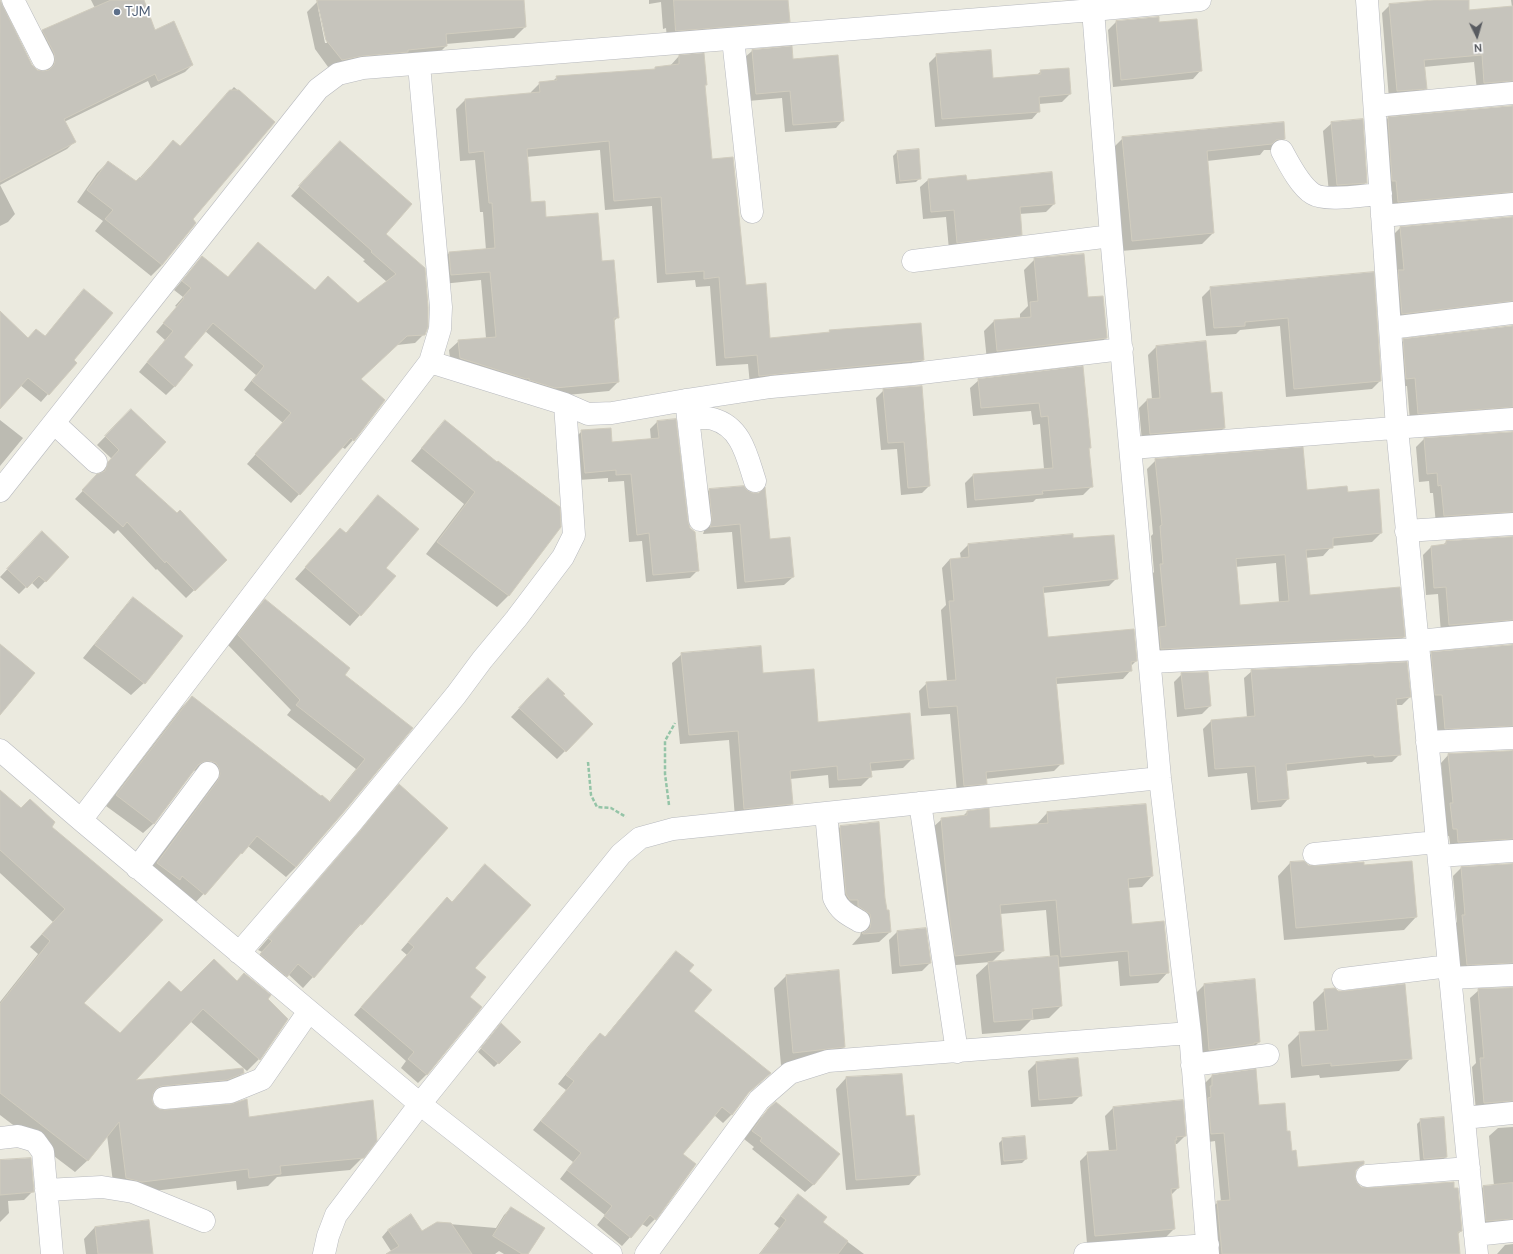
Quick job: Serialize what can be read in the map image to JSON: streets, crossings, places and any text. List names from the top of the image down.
{
  "places": ["TJM"],
  "north": "bottom"
}
